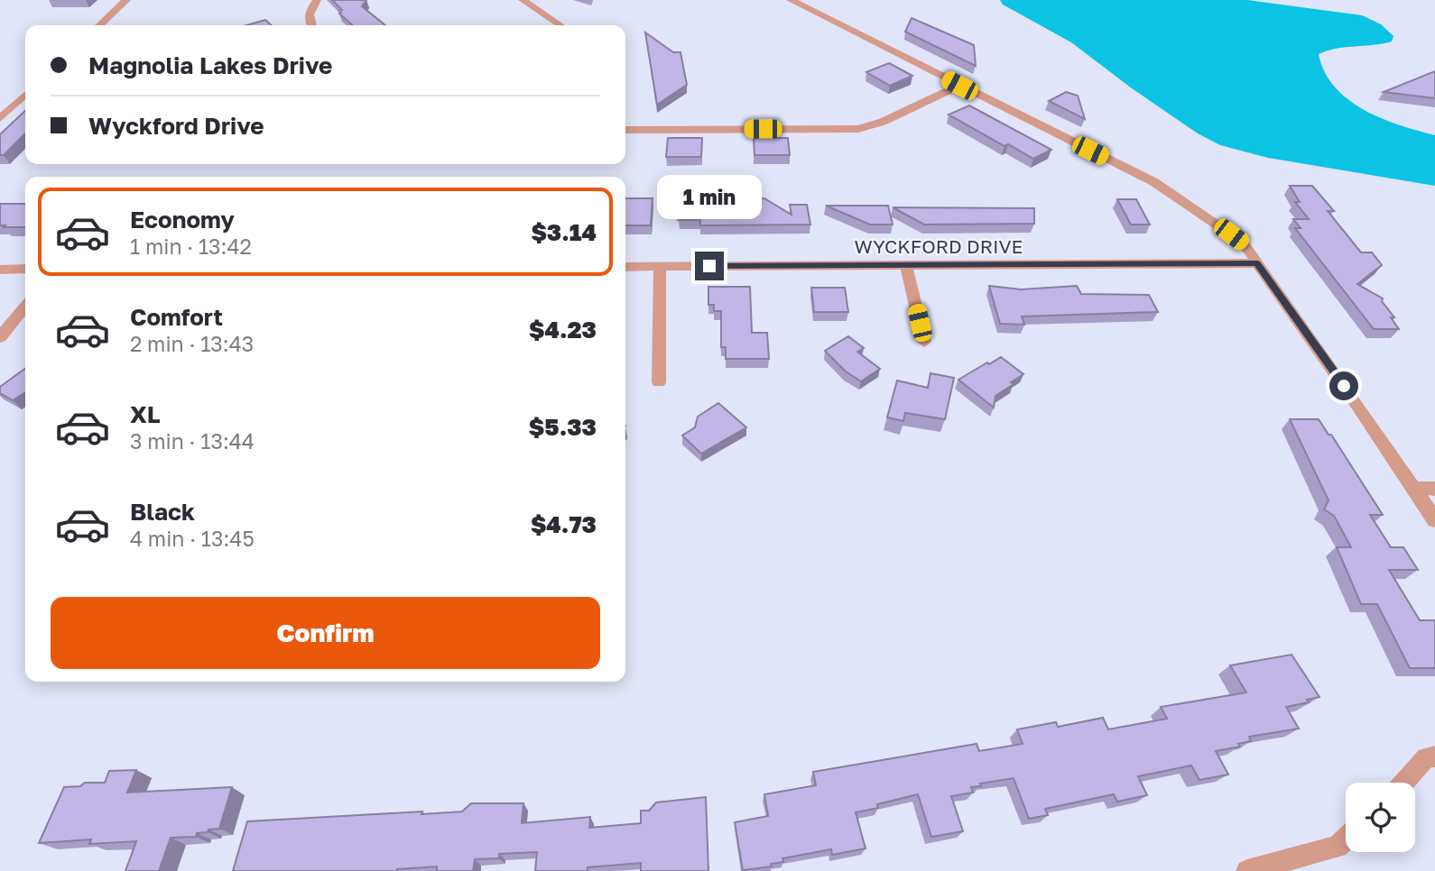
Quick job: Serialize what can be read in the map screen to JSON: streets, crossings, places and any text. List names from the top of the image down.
{
  "streets": {
    "street": ["WYCKFORD DRIVE"]
  },
  "page": {
    "banner": ["Magnolia Lakes Drive", "Wyckford Drive"],
    "bubble": "1 min",
    "list": [
      {
        "name": "Economy",
        "note": "1 min · 13:42",
        "value": "$3.14"
      },
      {
        "name": "Comfort",
        "note": "2 min · 13:43",
        "value": "$4.23"
      },
      {
        "name": "XL",
        "note": "3 min · 13:44",
        "value": "$5.33"
      },
      {
        "name": "Black",
        "note": "4 min · 13:45",
        "value": "$4.73"
      }
    ],
    "buttons": "Confirm"
  }
}
